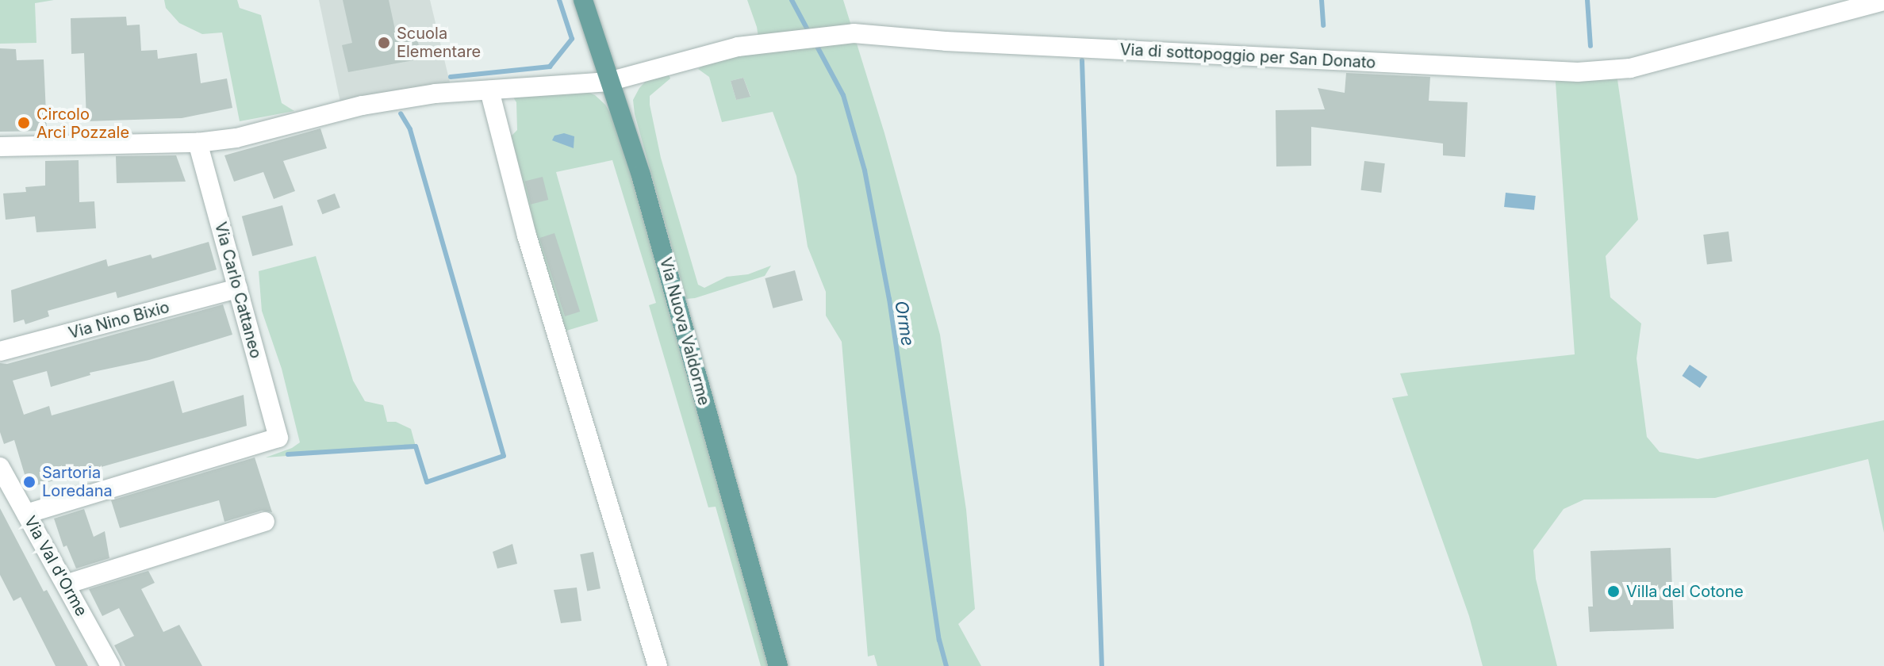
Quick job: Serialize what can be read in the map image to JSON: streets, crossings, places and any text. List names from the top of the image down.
{
  "streets": {
    "main road": ["Via Nuova Valdorme"],
    "street": [
      "Via di sottopoggio per San Donato",
      "Via Carlo Cattaneo",
      "Via Nino Bixio",
      "Via Val d'Orme"
    ]
  },
  "crossings": [
    ["Via di sottopoggio per San Donato", "Via Nuova Valdorme"],
    ["Via Carlo Cattaneo", "Via Nino Bixio"],
    ["Via Carlo Cattaneo", "Via Val d'Orme"]
  ],
  "water": ["Orme"],
  "places": [
    "Scuola Elementare",
    "Circolo Arci Pozzale",
    "Sartoria Loredana",
    "Villa del Cotone"
  ]
}
